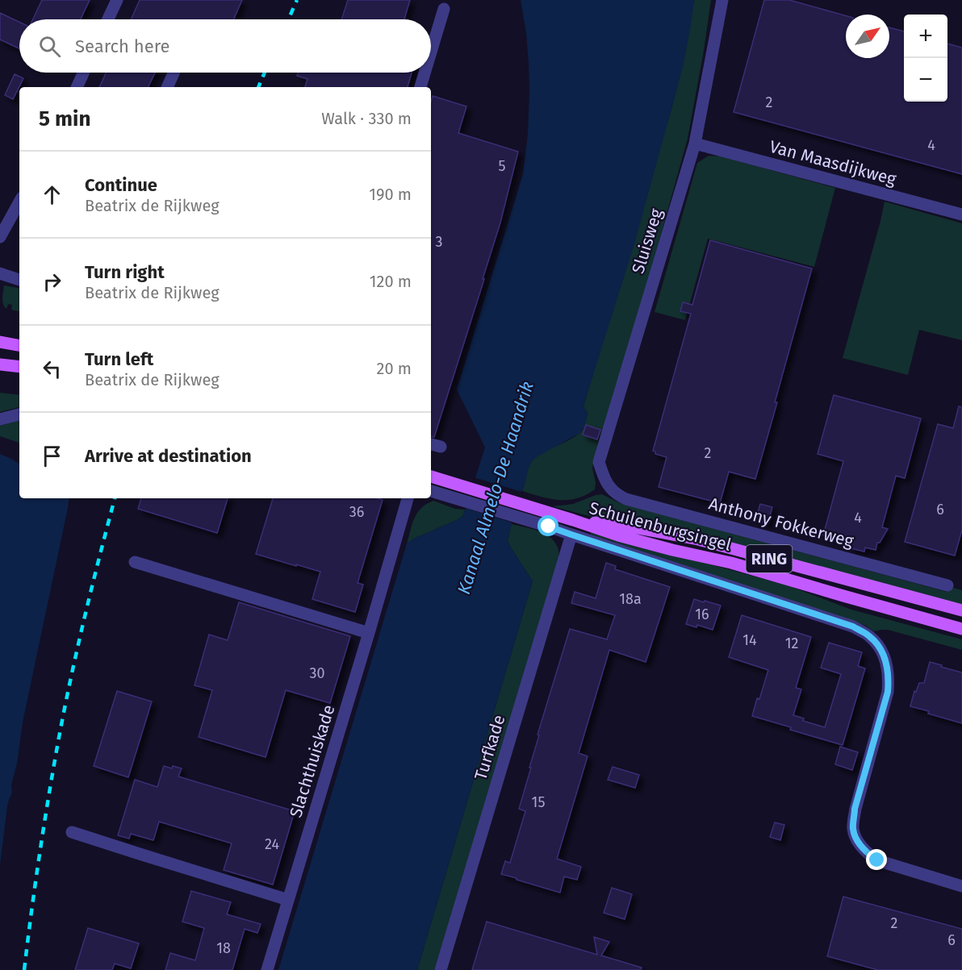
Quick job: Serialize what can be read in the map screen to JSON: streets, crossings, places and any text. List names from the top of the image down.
{
  "streets": {
    "main road": ["Schuilenburgsingel", "RING"],
    "street": [
      "Van Maasdijkweg",
      "Sluisweg",
      "Anthony Fokkerweg",
      "Turfkade",
      "Slachthuiskade"
    ]
  },
  "crossings": [
    ["Van Maasdijkweg", "Sluisweg"],
    ["Sluisweg", "Anthony Fokkerweg"]
  ],
  "water": ["Kanaal Almelo-De Haandrik"],
  "house_numbers": [
    "2",
    "4",
    "5",
    "3",
    "2",
    "6",
    "36",
    "4",
    "18a",
    "16",
    "14",
    "12",
    "30",
    "15",
    "24",
    "2",
    "6",
    "18"
  ],
  "north": "top right",
  "page": {
    "map_buttons": ["+", "−"],
    "search": "Search here",
    "heading": ["5 min", "Walk · 330 m"],
    "list": [
      ["Continue", "Beatrix de Rijkweg", "190 m"],
      ["Turn right", "Beatrix de Rijkweg", "120 m"],
      ["Turn left", "Beatrix de Rijkweg", "20 m"],
      "Arrive at destination"
    ]
  }
}
